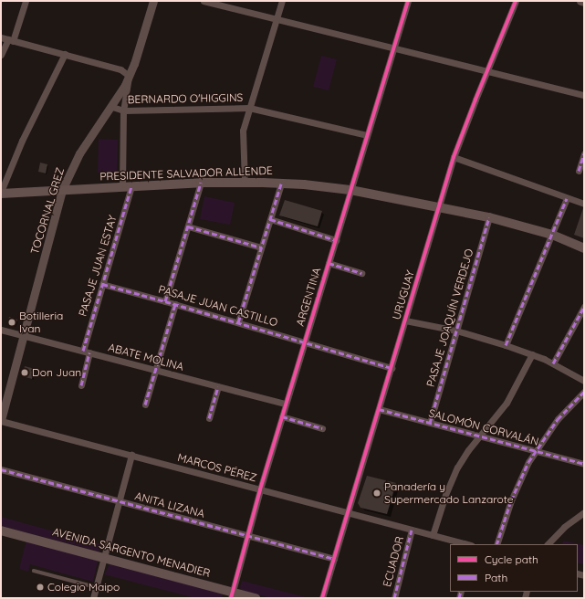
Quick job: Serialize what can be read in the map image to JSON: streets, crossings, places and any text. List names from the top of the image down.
{
  "streets": {
    "main road": ["PRESIDENTE SALVADOR ALLENDE", "AVENIDA SARGENTO MENADIER"],
    "street": [
      "BERNARDO O'HIGGINS",
      "TOCORNAL GREZ",
      "PASAJE JUAN ESTAY",
      "URUGUAY",
      "ARGENTINA",
      "PASAJE JUAN CASTILLO",
      "PASAJE JOAQUÍN VERDEJO",
      "ABATE MOLINA",
      "SALOMÓN CORVALÁN",
      "MARCOS PÉREZ",
      "ANITA LIZANA",
      "ECUADOR"
    ]
  },
  "crossings": [
    ["BERNARDO O'HIGGINS", "TOCORNAL GREZ"],
    ["BERNARDO O'HIGGINS", "PASAJE JUAN ESTAY"],
    ["BERNARDO O'HIGGINS", "ARGENTINA"],
    ["PRESIDENTE SALVADOR ALLENDE", "TOCORNAL GREZ"],
    ["PRESIDENTE SALVADOR ALLENDE", "PASAJE JUAN ESTAY"],
    ["PRESIDENTE SALVADOR ALLENDE", "URUGUAY"],
    ["PRESIDENTE SALVADOR ALLENDE", "ARGENTINA"],
    ["PRESIDENTE SALVADOR ALLENDE", "PASAJE JOAQUÍN VERDEJO"],
    ["TOCORNAL GREZ", "PASAJE JUAN ESTAY"],
    ["TOCORNAL GREZ", "ABATE MOLINA"],
    ["TOCORNAL GREZ", "MARCOS PÉREZ"],
    ["PASAJE JUAN ESTAY", "PASAJE JUAN CASTILLO"],
    ["PASAJE JUAN ESTAY", "ABATE MOLINA"],
    ["URUGUAY", "PASAJE JUAN CASTILLO"],
    ["URUGUAY", "SALOMÓN CORVALÁN"],
    ["URUGUAY", "MARCOS PÉREZ"],
    ["URUGUAY", "ANITA LIZANA"],
    ["ARGENTINA", "PASAJE JUAN CASTILLO"],
    ["ARGENTINA", "ABATE MOLINA"],
    ["ARGENTINA", "MARCOS PÉREZ"],
    ["ARGENTINA", "ANITA LIZANA"],
    ["ARGENTINA", "AVENIDA SARGENTO MENADIER"],
    ["PASAJE JOAQUÍN VERDEJO", "SALOMÓN CORVALÁN"],
    ["MARCOS PÉREZ", "ECUADOR"]
  ],
  "places": [
    "Botilleria Ivan",
    "Don Juan",
    "Panadería y Supermercado Lanzarote",
    "Colegio Maipo"
  ],
  "legend": ["Cycle path", "Path"]
}
